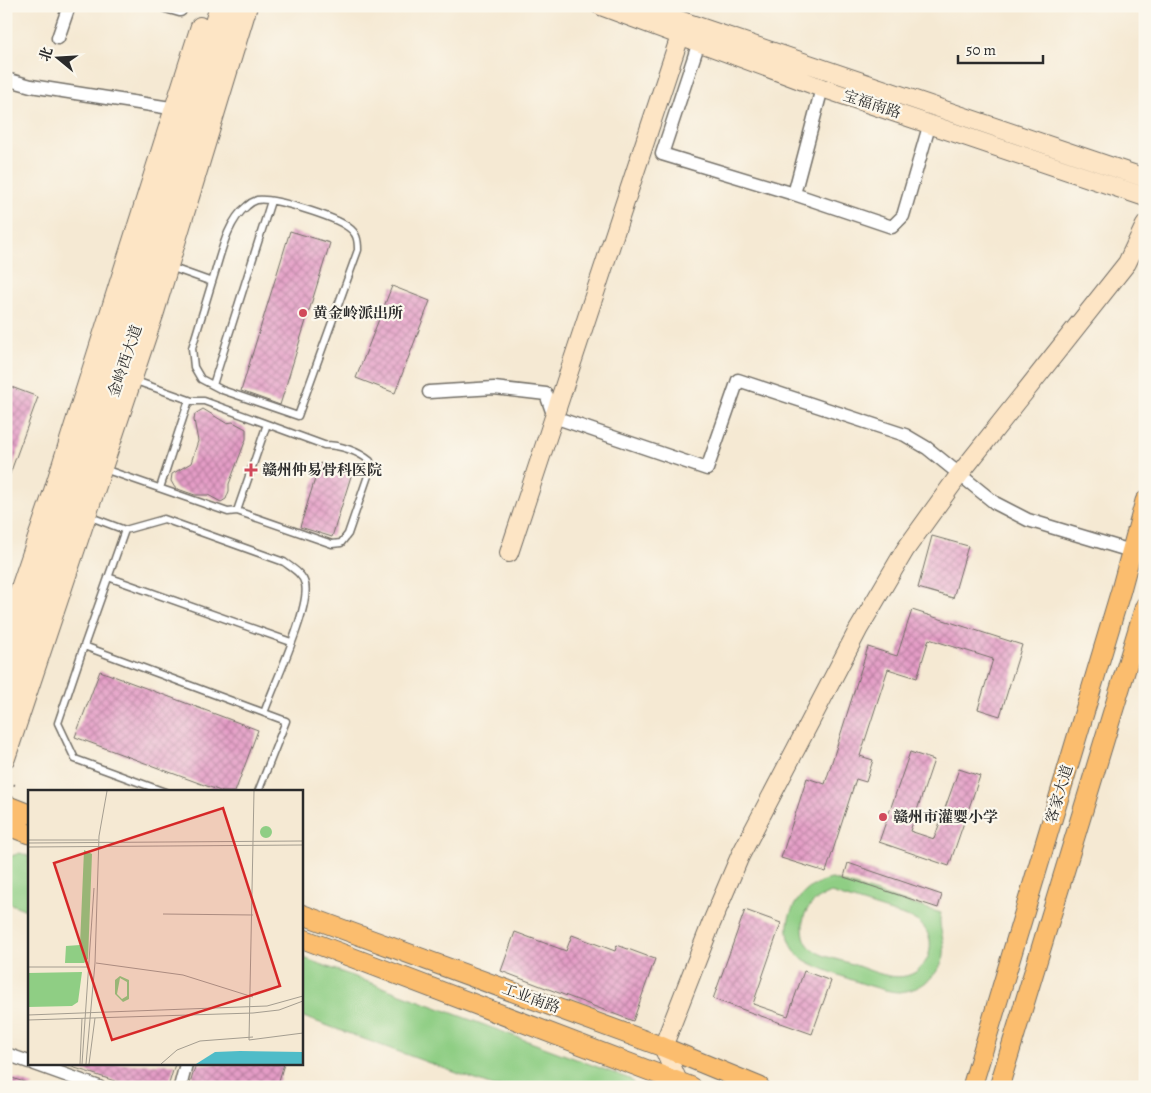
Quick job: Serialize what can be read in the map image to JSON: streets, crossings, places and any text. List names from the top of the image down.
{
  "streets": {
    "main road": ["客家大道", "工业南路"],
    "street": ["宝福南路", "金岭西大道"]
  },
  "places": {
    "other": ["黄金岭派出所", "赣州市灌婴小学"],
    "health": ["赣州仲易骨科医院"]
  },
  "scale_bar": "50 m",
  "north": "left"
}
